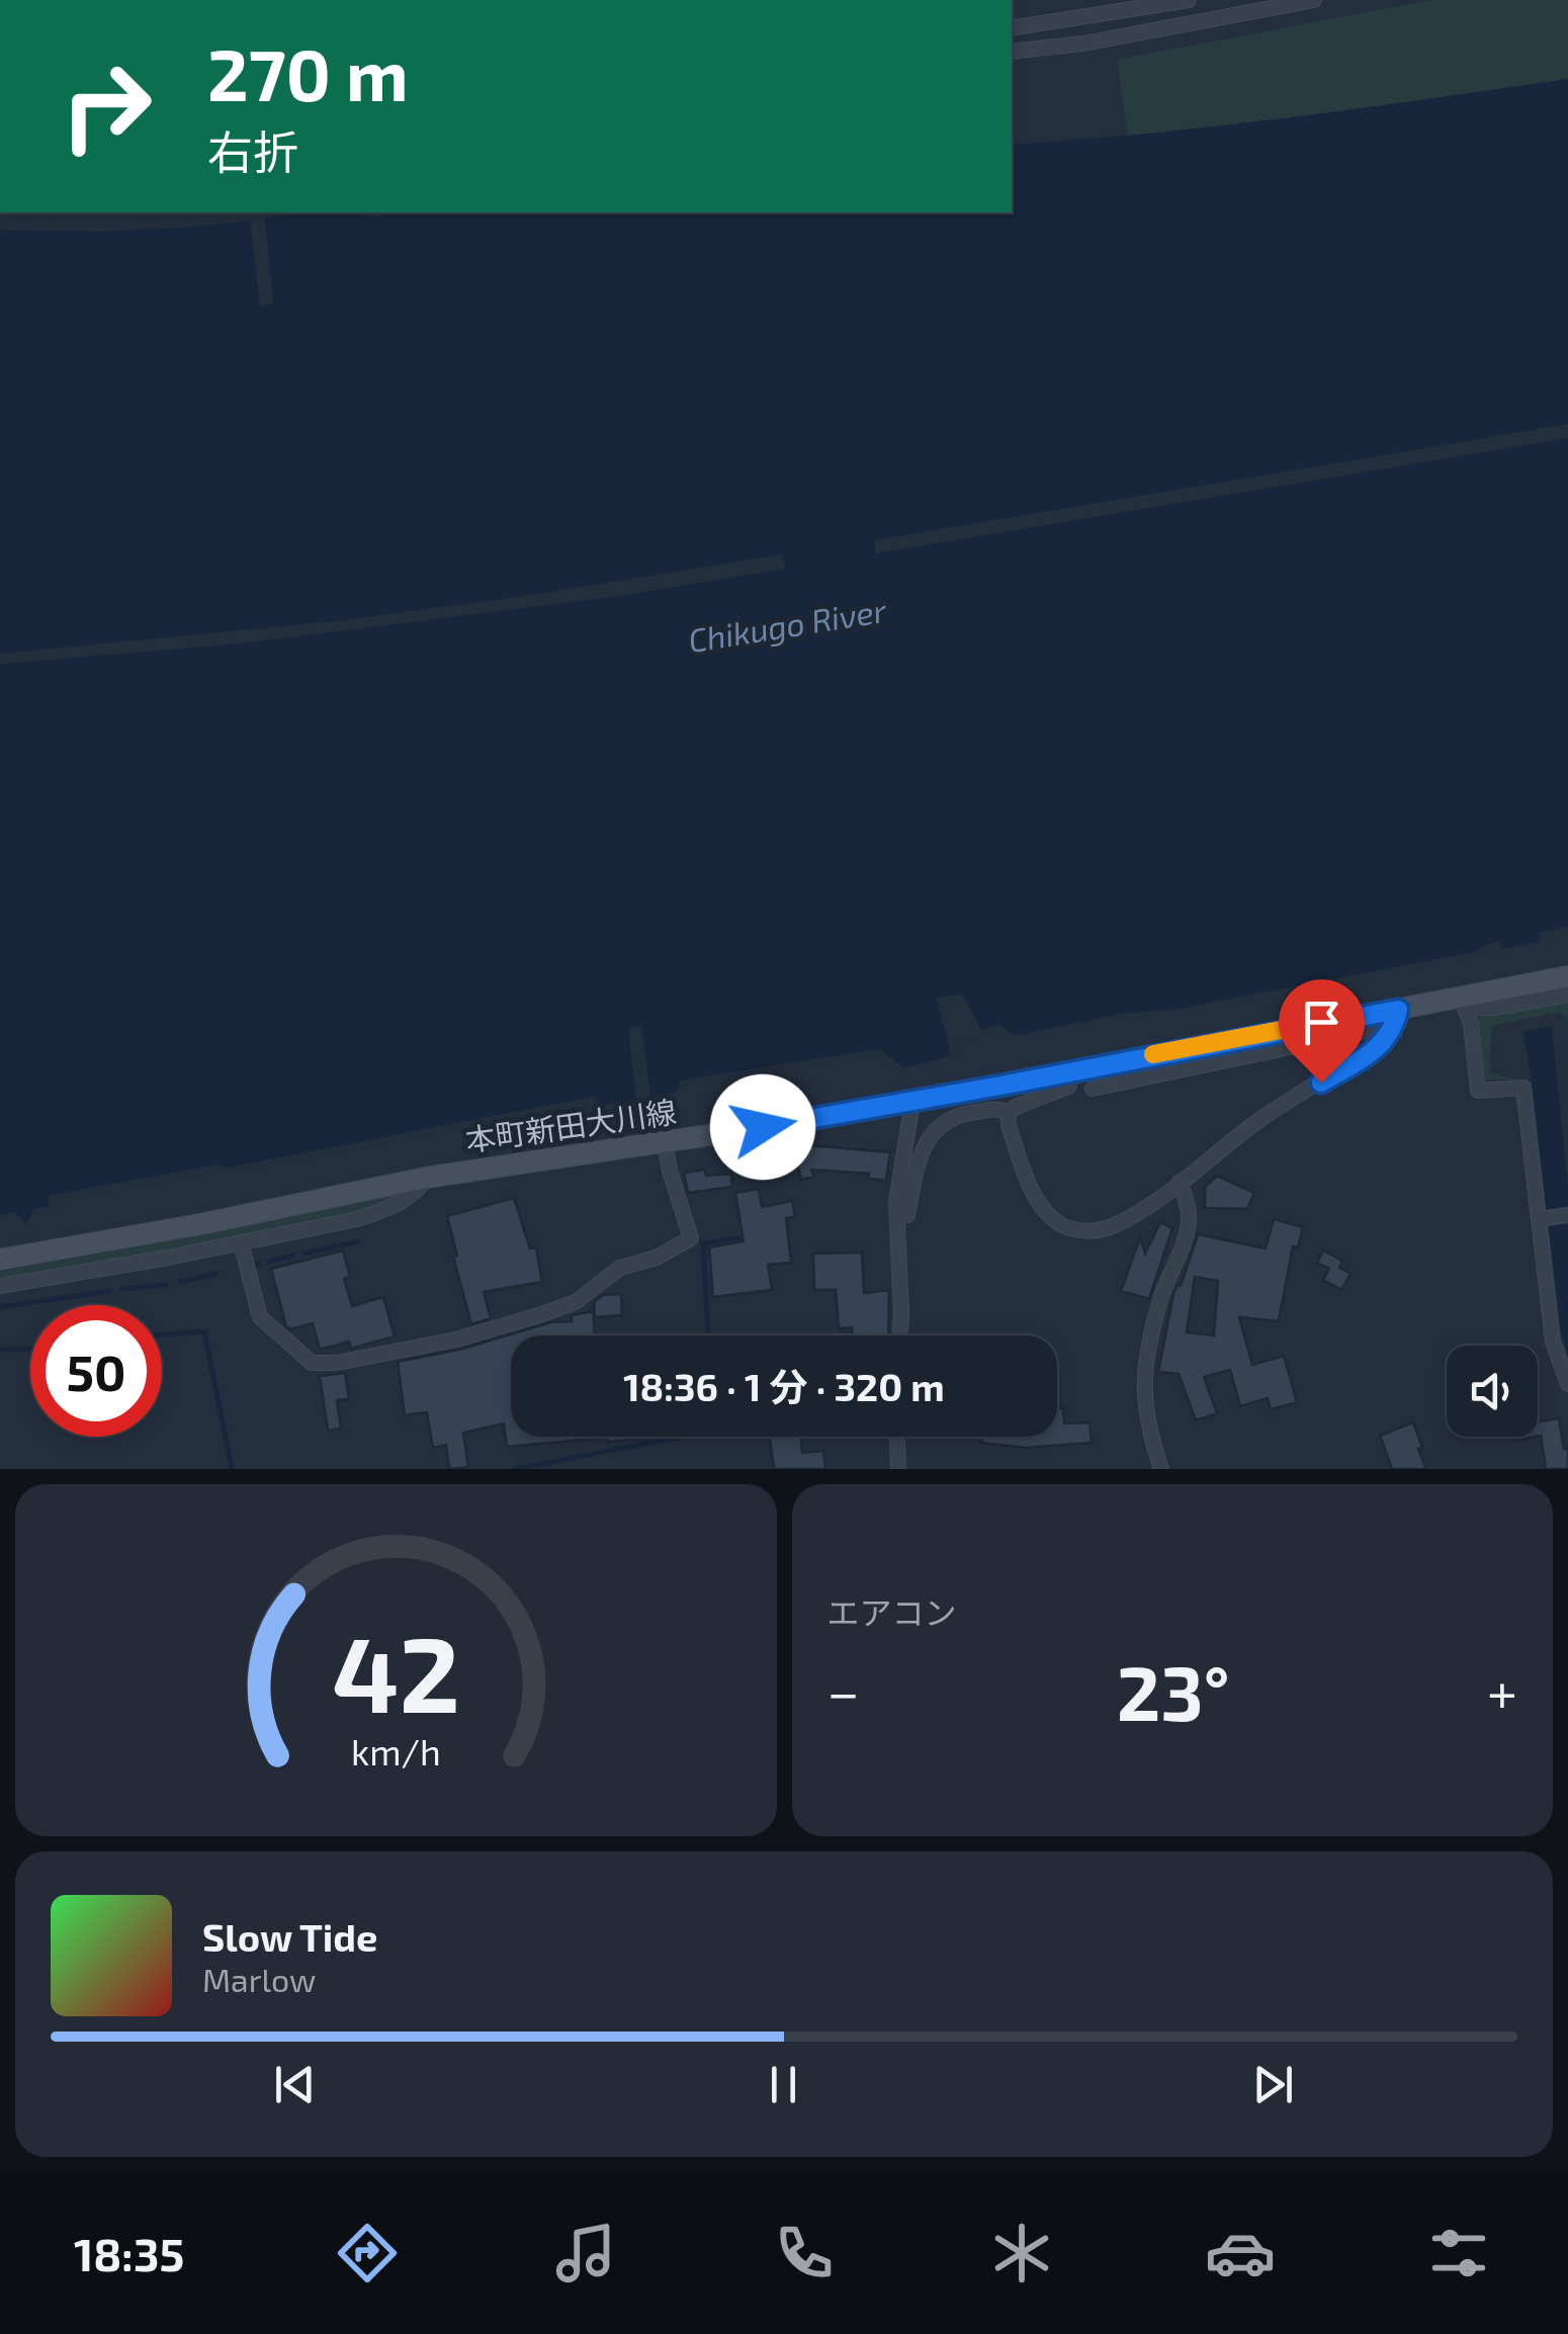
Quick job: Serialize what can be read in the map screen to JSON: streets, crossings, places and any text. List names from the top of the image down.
{
  "streets": {
    "main road": ["本町新田大川線"]
  },
  "water": ["Chikugo River"],
  "page": {
    "turn": ["270 m", "右折"],
    "limit": "50",
    "trip": "18:36 · 1 分 · 320 m",
    "tile": "エアコン",
    "heat": ["−", "23°", "+"],
    "song": ["Slow Tide", "Marlow"],
    "tabs": "18:35",
    "gauge": ["42", "km/h"]
  }
}
